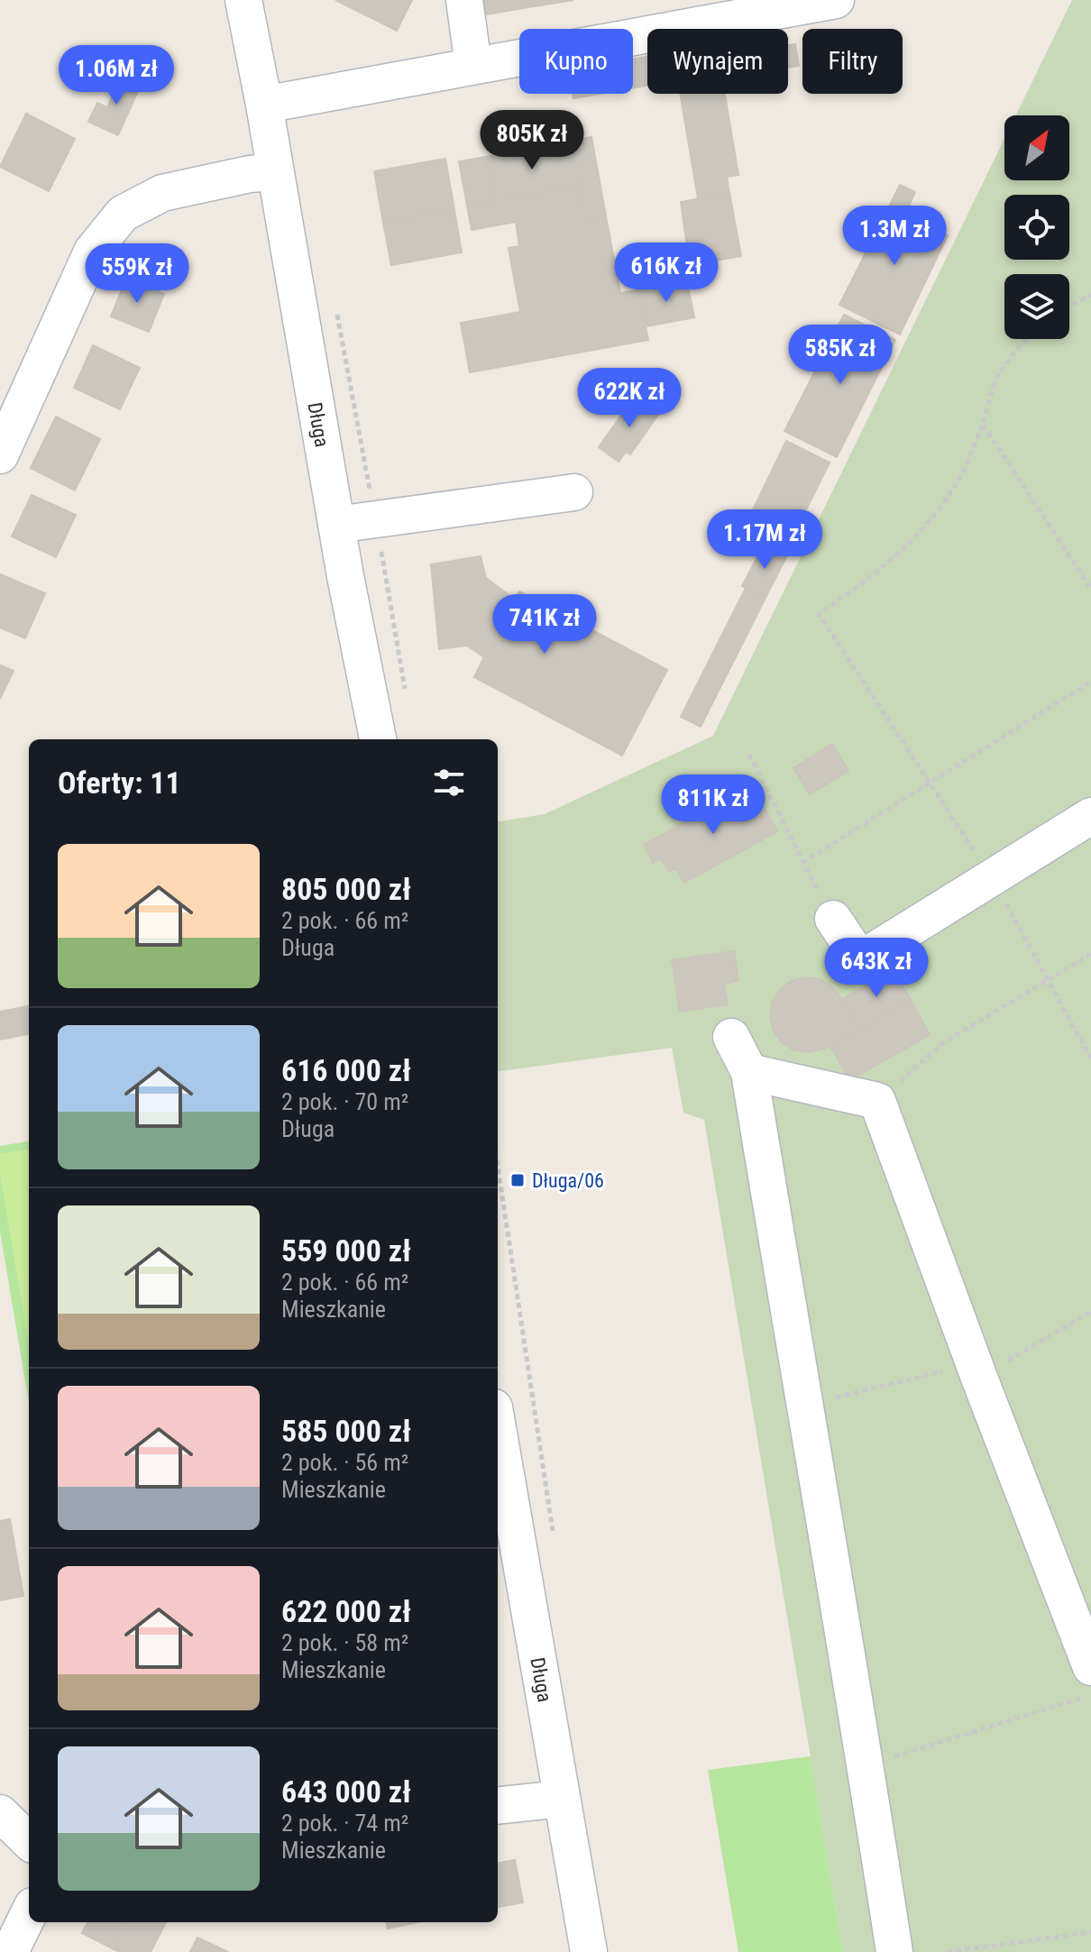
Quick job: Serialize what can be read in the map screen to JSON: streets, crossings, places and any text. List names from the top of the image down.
{
  "streets": {
    "street": ["Długa"]
  },
  "places": {
    "transit": ["Długa/06"]
  },
  "north": "top right",
  "page": {
    "chip": ["Kupno", "Wynajem", "Filtry"],
    "price": [
      "1.06M zł",
      "805K zł",
      "1.3M zł",
      "616K zł",
      "559K zł",
      "585K zł",
      "622K zł",
      "1.17M zł",
      "741K zł",
      "811K zł",
      "643K zł"
    ],
    "heading": "Oferty: 11",
    "list": [
      {
        "name": "805 000 zł",
        "note": "2 pok. · 66 m² · Długa"
      },
      {
        "name": "616 000 zł",
        "note": "2 pok. · 70 m² · Długa"
      },
      {
        "name": "559 000 zł",
        "note": "2 pok. · 66 m² · Mieszkanie"
      },
      {
        "name": "585 000 zł",
        "note": "2 pok. · 56 m² · Mieszkanie"
      },
      {
        "name": "622 000 zł",
        "note": "2 pok. · 58 m² · Mieszkanie"
      },
      {
        "name": "643 000 zł",
        "note": "2 pok. · 74 m² · Mieszkanie"
      }
    ]
  }
}
